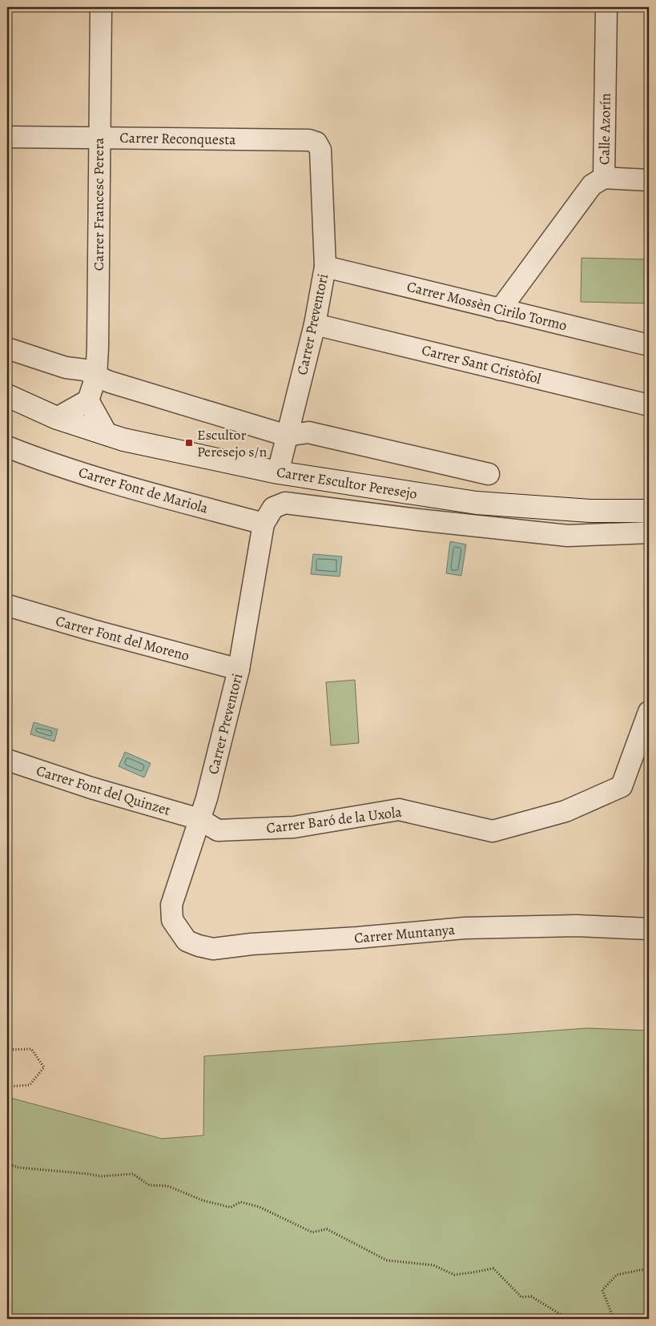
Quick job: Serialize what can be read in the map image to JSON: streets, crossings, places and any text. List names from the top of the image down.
{
  "streets": {
    "street": [
      "Calle Azorín",
      "Carrer Reconquesta",
      "Carrer Francesc Perera",
      "Carrer Mossèn Cirilo Tormo",
      "Carrer Preventori",
      "Carrer Sant Cristòfol",
      "Carrer Escultor Peresejo",
      "Carrer Font de Mariola",
      "Carrer Font del Moreno",
      "Carrer Font del Quinzet",
      "Carrer Baró de la Uxola",
      "Carrer Muntanya"
    ]
  },
  "crossings": [
    ["Calle Azorín", "Carrer Mossèn Cirilo Tormo"],
    ["Carrer Reconquesta", "Carrer Francesc Perera"],
    ["Carrer Reconquesta", "Carrer Preventori"],
    ["Carrer Mossèn Cirilo Tormo", "Carrer Preventori"],
    ["Carrer Preventori", "Carrer Sant Cristòfol"],
    ["Carrer Preventori", "Carrer Escultor Peresejo"],
    ["Carrer Preventori", "Carrer Font de Mariola"],
    ["Carrer Preventori", "Carrer Font del Moreno"],
    ["Carrer Preventori", "Carrer Font del Quinzet"],
    ["Carrer Preventori", "Carrer Baró de la Uxola"],
    ["Carrer Preventori", "Carrer Muntanya"],
    ["Carrer Escultor Peresejo", "Carrer Font de Mariola"],
    ["Carrer Font del Quinzet", "Carrer Baró de la Uxola"]
  ],
  "places": {
    "transit": ["Escultor Peresejo s/n"]
  }
}
